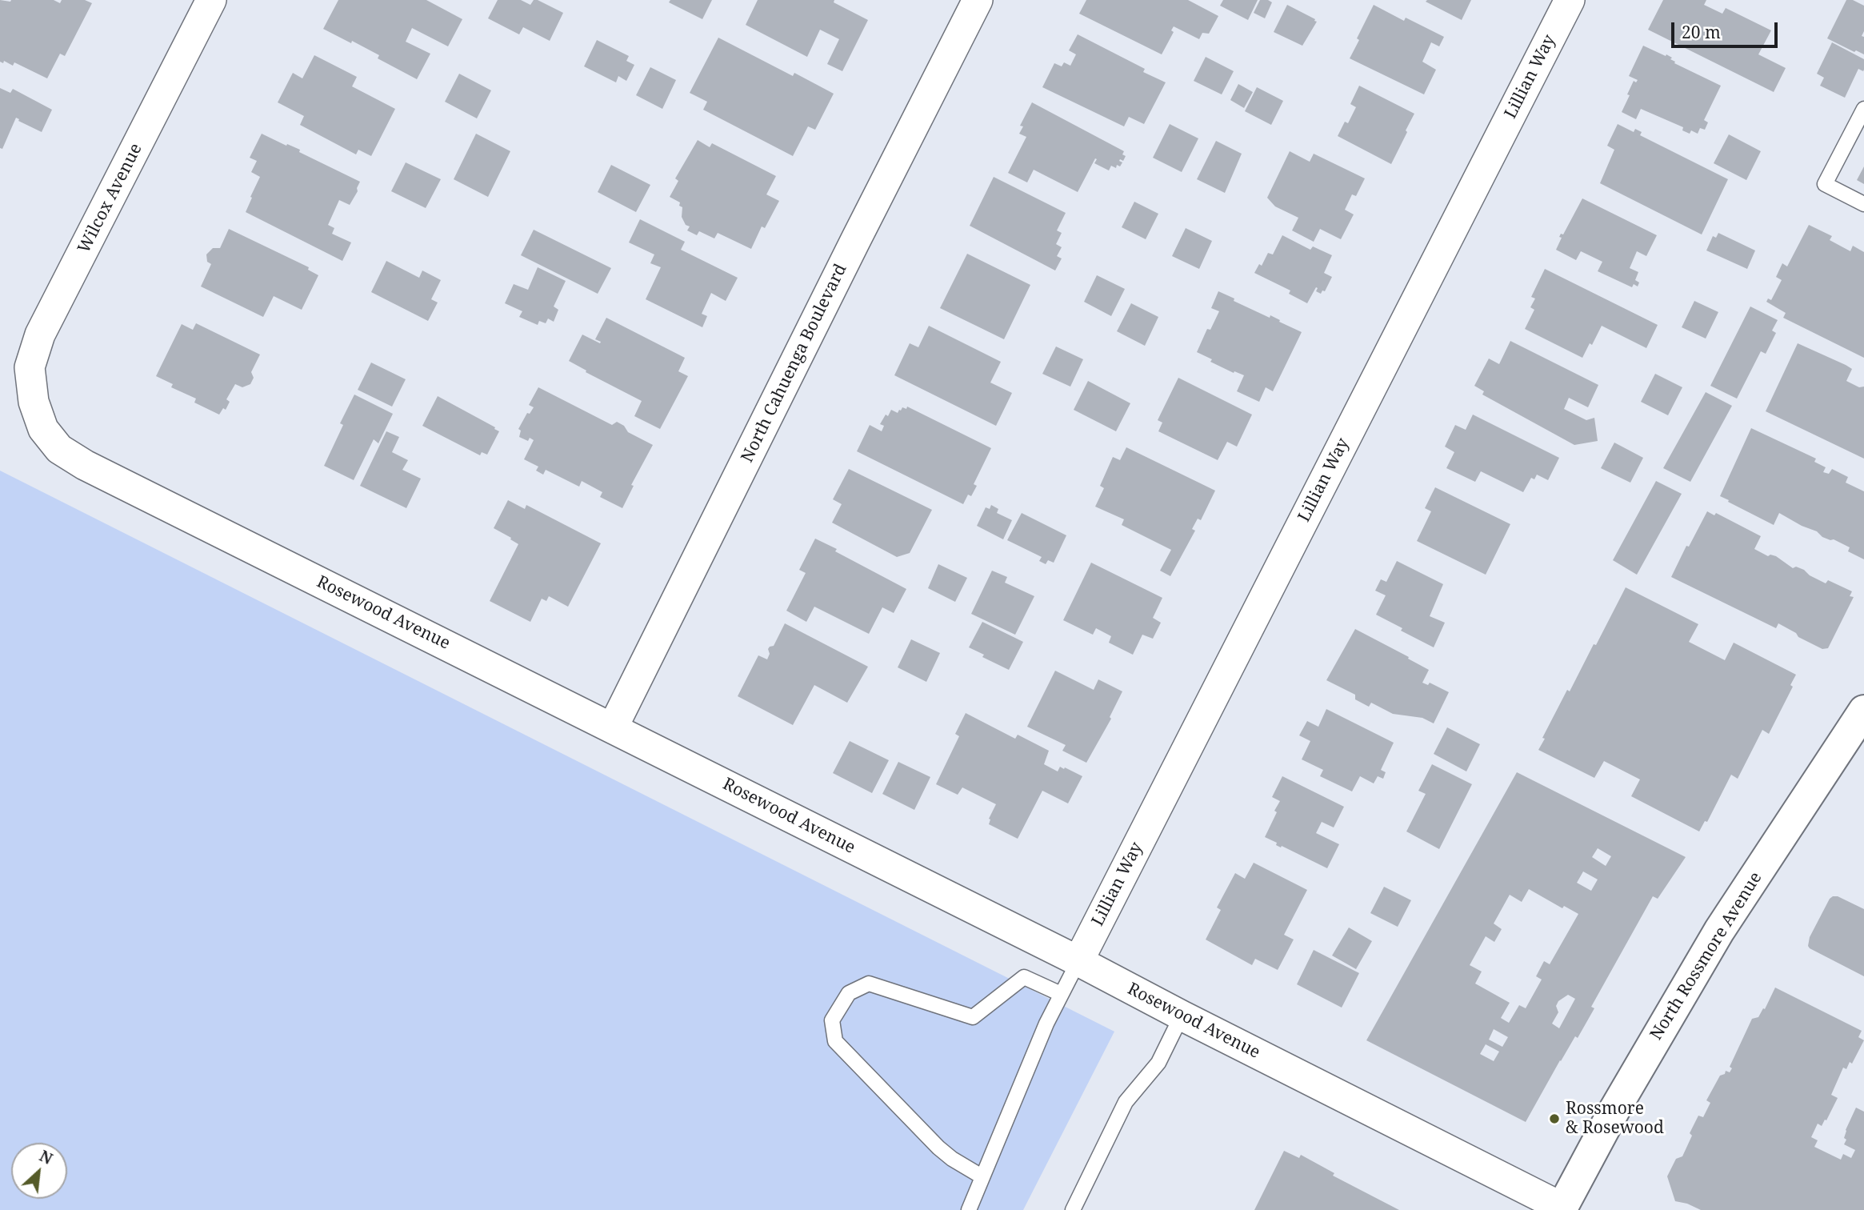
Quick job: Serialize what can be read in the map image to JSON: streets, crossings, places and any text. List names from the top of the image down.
{
  "streets": {
    "main road": ["North Rossmore Avenue"],
    "street": [
      "Lillian Way",
      "Wilcox Avenue",
      "North Cahuenga Boulevard",
      "Rosewood Avenue"
    ]
  },
  "crossings": [
    ["Lillian Way", "Rosewood Avenue"],
    ["Wilcox Avenue", "Rosewood Avenue"],
    ["North Cahuenga Boulevard", "Rosewood Avenue"],
    ["Rosewood Avenue", "North Rossmore Avenue"]
  ],
  "places": ["Rossmore & Rosewood"],
  "scale_bar": "20 m",
  "north": "top right"
}
